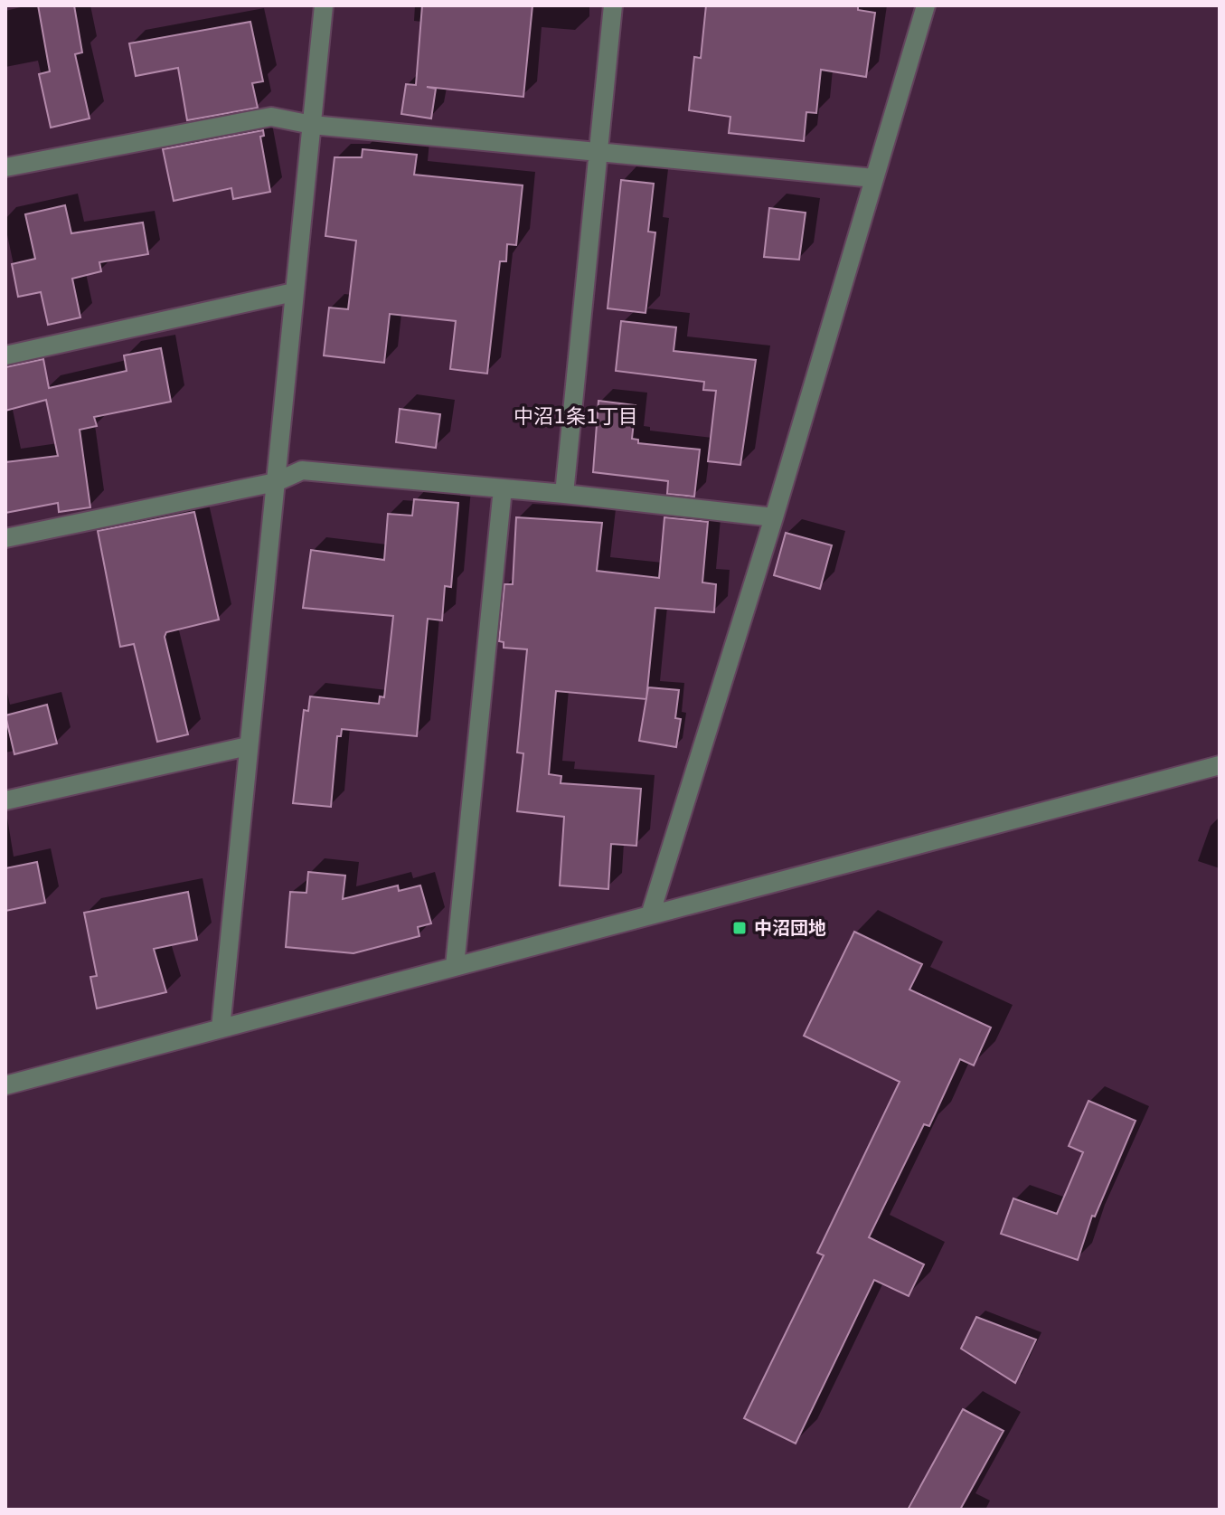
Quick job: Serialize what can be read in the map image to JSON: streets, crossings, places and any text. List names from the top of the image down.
{
  "districts": ["中沼1条1丁目"],
  "places": {
    "transit": ["中沼団地"]
  }
}
